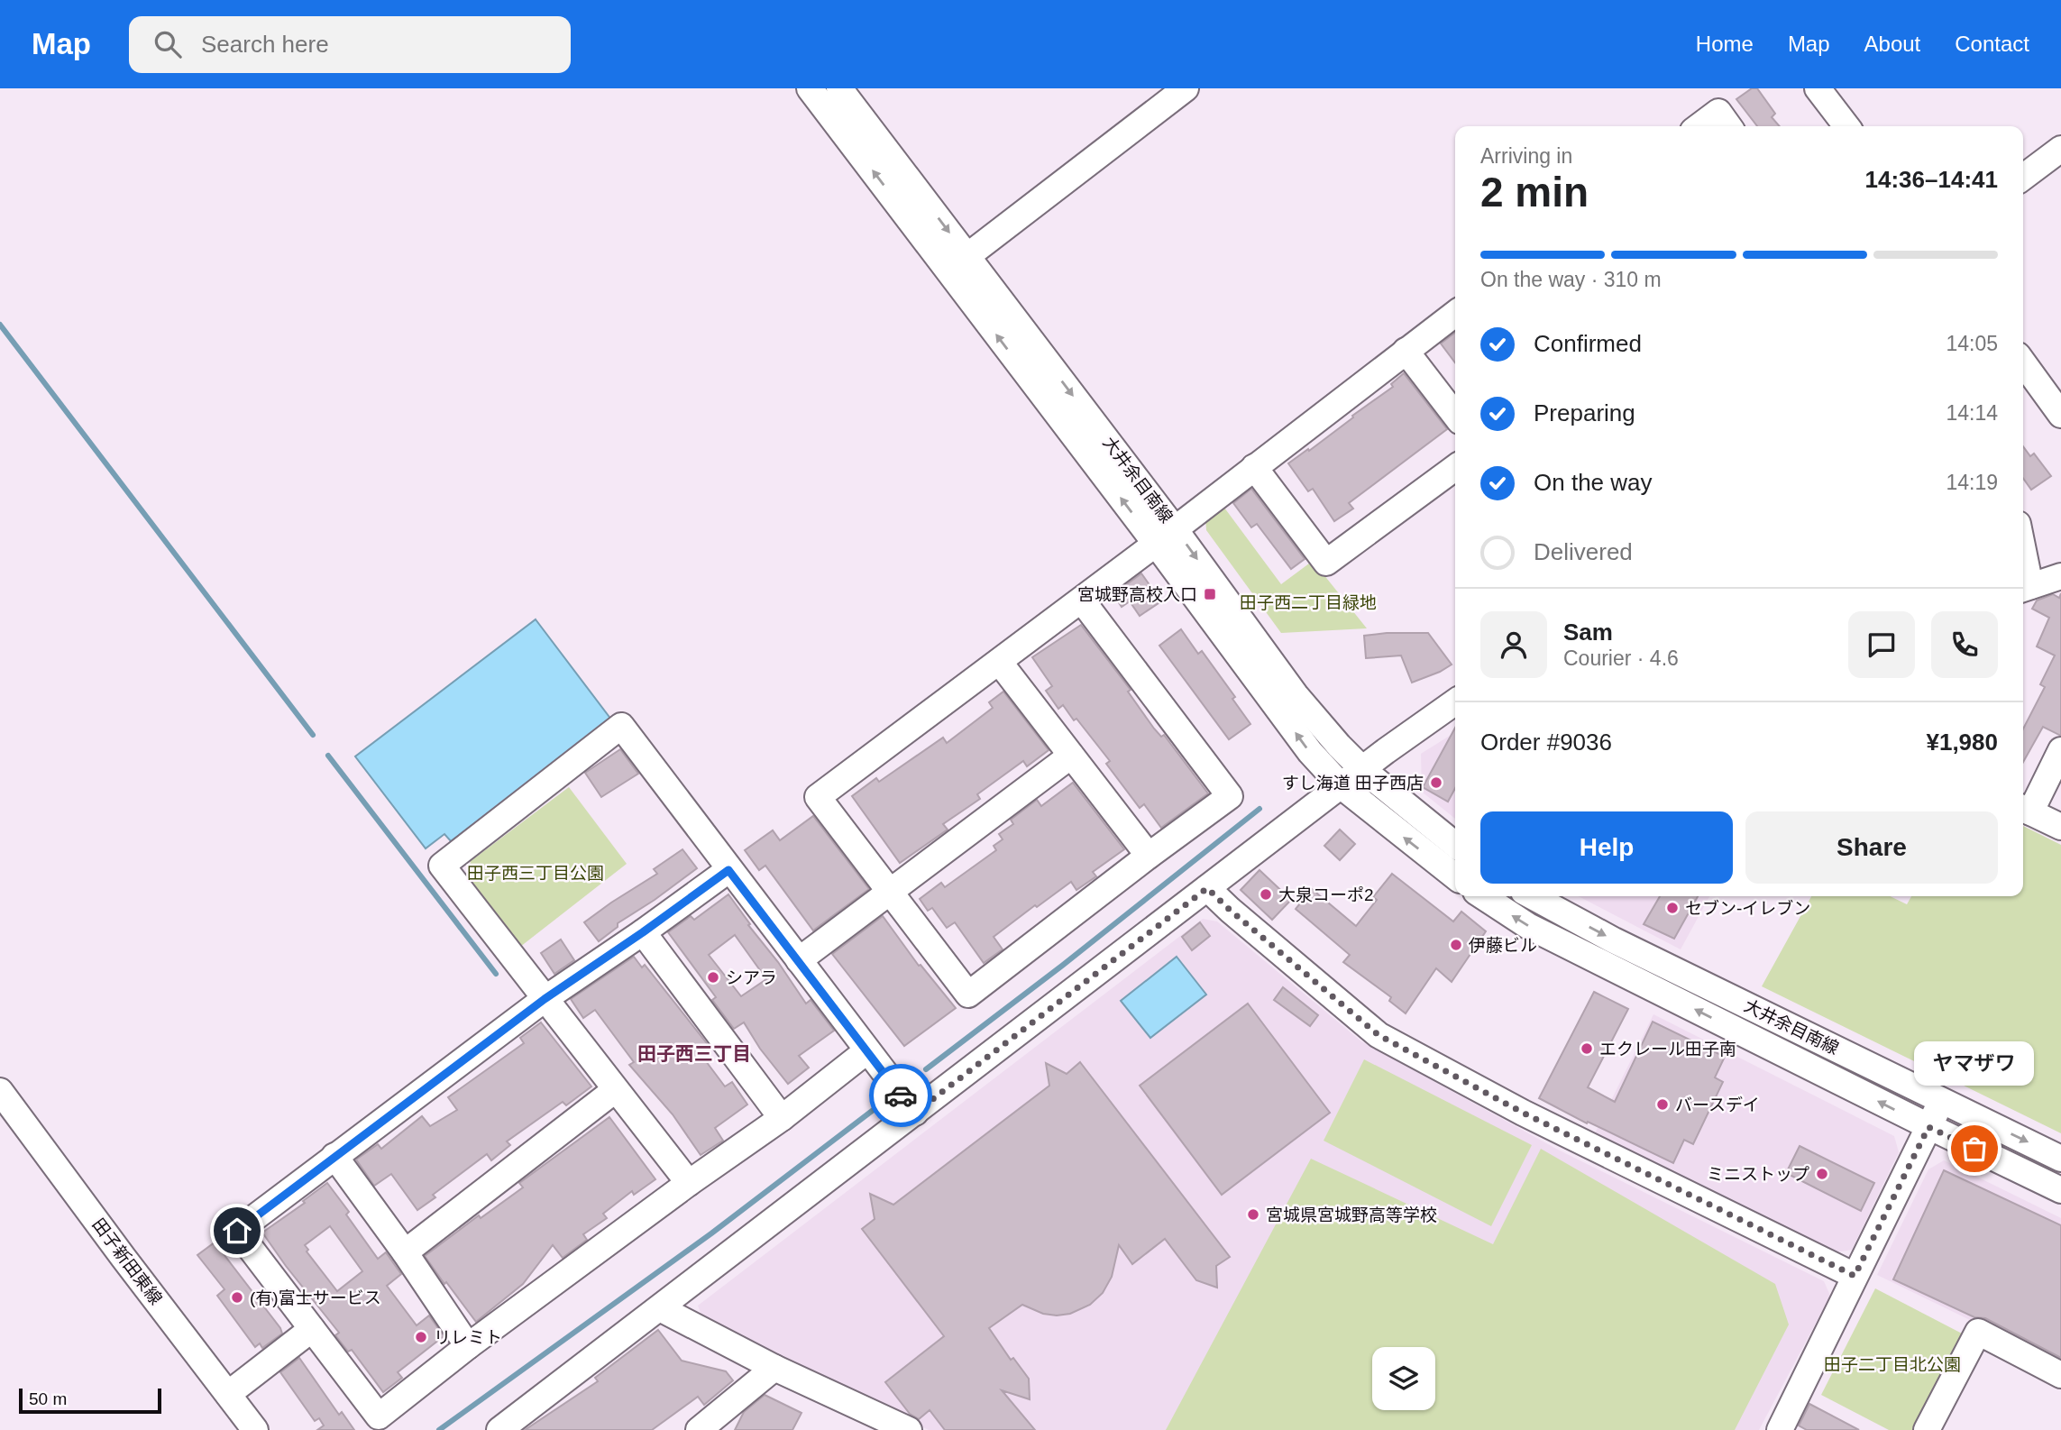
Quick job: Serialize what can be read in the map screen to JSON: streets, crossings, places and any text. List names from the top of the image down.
{
  "streets": {
    "street": ["大井余目南線", "田子新田東線"]
  },
  "districts": ["田子西三丁目"],
  "parks": ["田子西二丁目緑地", "田子西三丁目公園", "田子二丁目北公園"],
  "places": {
    "transit": ["宮城野高校入口"],
    "other": [
      "すし海道 田子西店",
      "大泉コーポ2",
      "セブン-イレブン",
      "伊藤ビル",
      "シアラ",
      "エクレール田子南",
      "バースデイ",
      "ヤマザワ",
      "ミニストップ",
      "宮城県宮城野高等学校",
      "(有)富士サービス",
      "リレミト"
    ]
  },
  "scale_bar": "50 m",
  "page": {
    "header": "Map",
    "search": "Search here",
    "nav": [
      "Home",
      "Map",
      "About",
      "Contact"
    ],
    "heading": ["2 min", "Arriving in", "14:36–14:41"],
    "panel": [
      "Sam",
      "Courier · 4.6",
      "Order #9036",
      "¥1,980"
    ],
    "bar": "On the way · 310 m",
    "list": [
      ["Confirmed", "14:05"],
      ["Preparing", "14:14"],
      ["On the way", "14:19"],
      "Delivered"
    ],
    "buttons": ["Help", "Share"],
    "bubble": "ヤマザワ",
    "scale": "50 m"
  }
}
